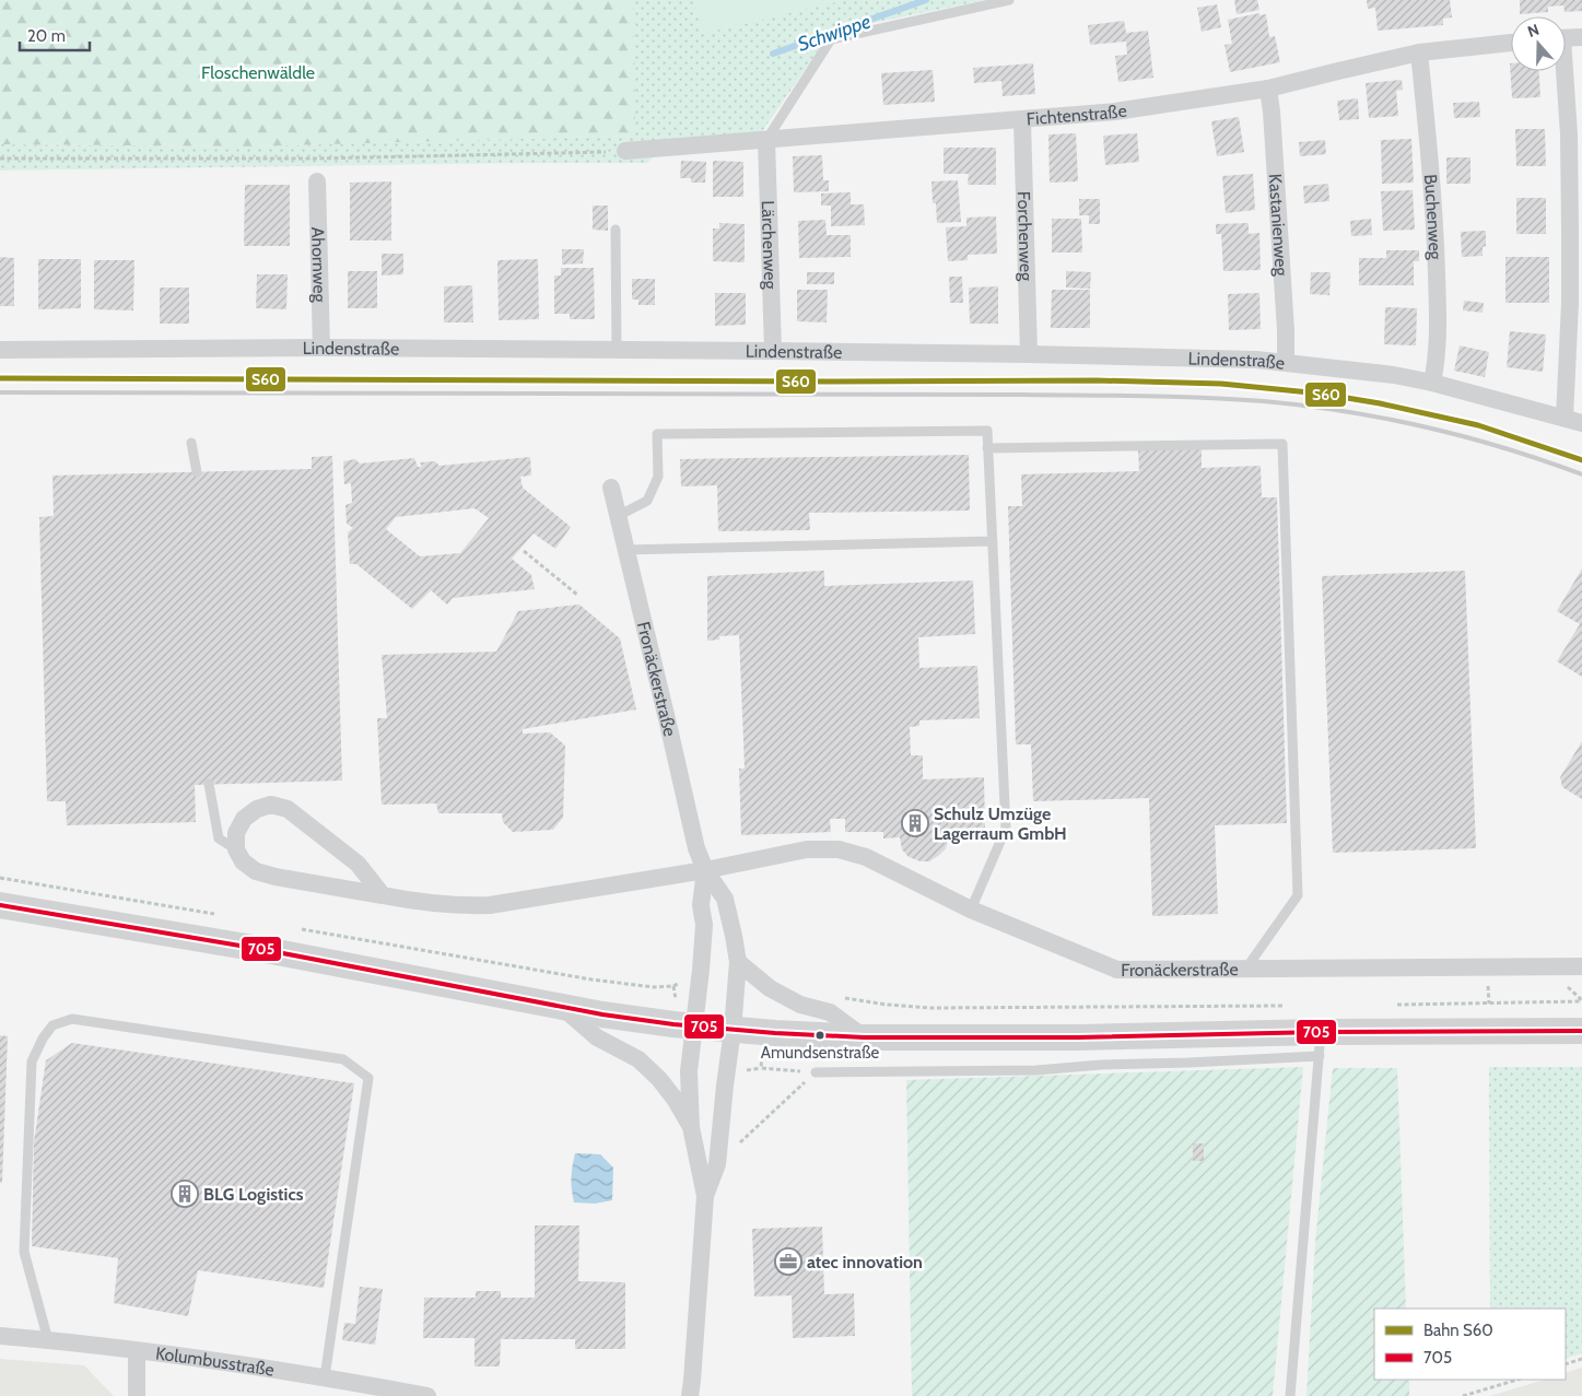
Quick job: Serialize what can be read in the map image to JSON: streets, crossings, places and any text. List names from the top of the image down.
{
  "streets": {
    "street": [
      "Fichtenstraße",
      "Buchenweg",
      "Kastanienweg",
      "Forchenweg",
      "Lärchenweg",
      "Ahornweg",
      "Lindenstraße",
      "Fronäckerstraße",
      "Kolumbusstraße"
    ]
  },
  "crossings": [
    ["Fichtenstraße", "Buchenweg"],
    ["Fichtenstraße", "Kastanienweg"],
    ["Fichtenstraße", "Forchenweg"],
    ["Fichtenstraße", "Lärchenweg"],
    ["Buchenweg", "Lindenstraße"],
    ["Kastanienweg", "Lindenstraße"],
    ["Forchenweg", "Lindenstraße"],
    ["Lärchenweg", "Lindenstraße"],
    ["Ahornweg", "Lindenstraße"]
  ],
  "water": ["Schwippe"],
  "parks": ["Floschenwäldle"],
  "places": {
    "building": ["Schulz Umzüge Lagerraum GmbH", "BLG Logistics"],
    "other": ["Amundsenstraße"],
    "office": ["atec innovation"]
  },
  "lines": ["rail line S60", "transit line 705"],
  "legend": ["Bahn S60", "705"],
  "scale_bar": "20 m",
  "north": "top"
}
